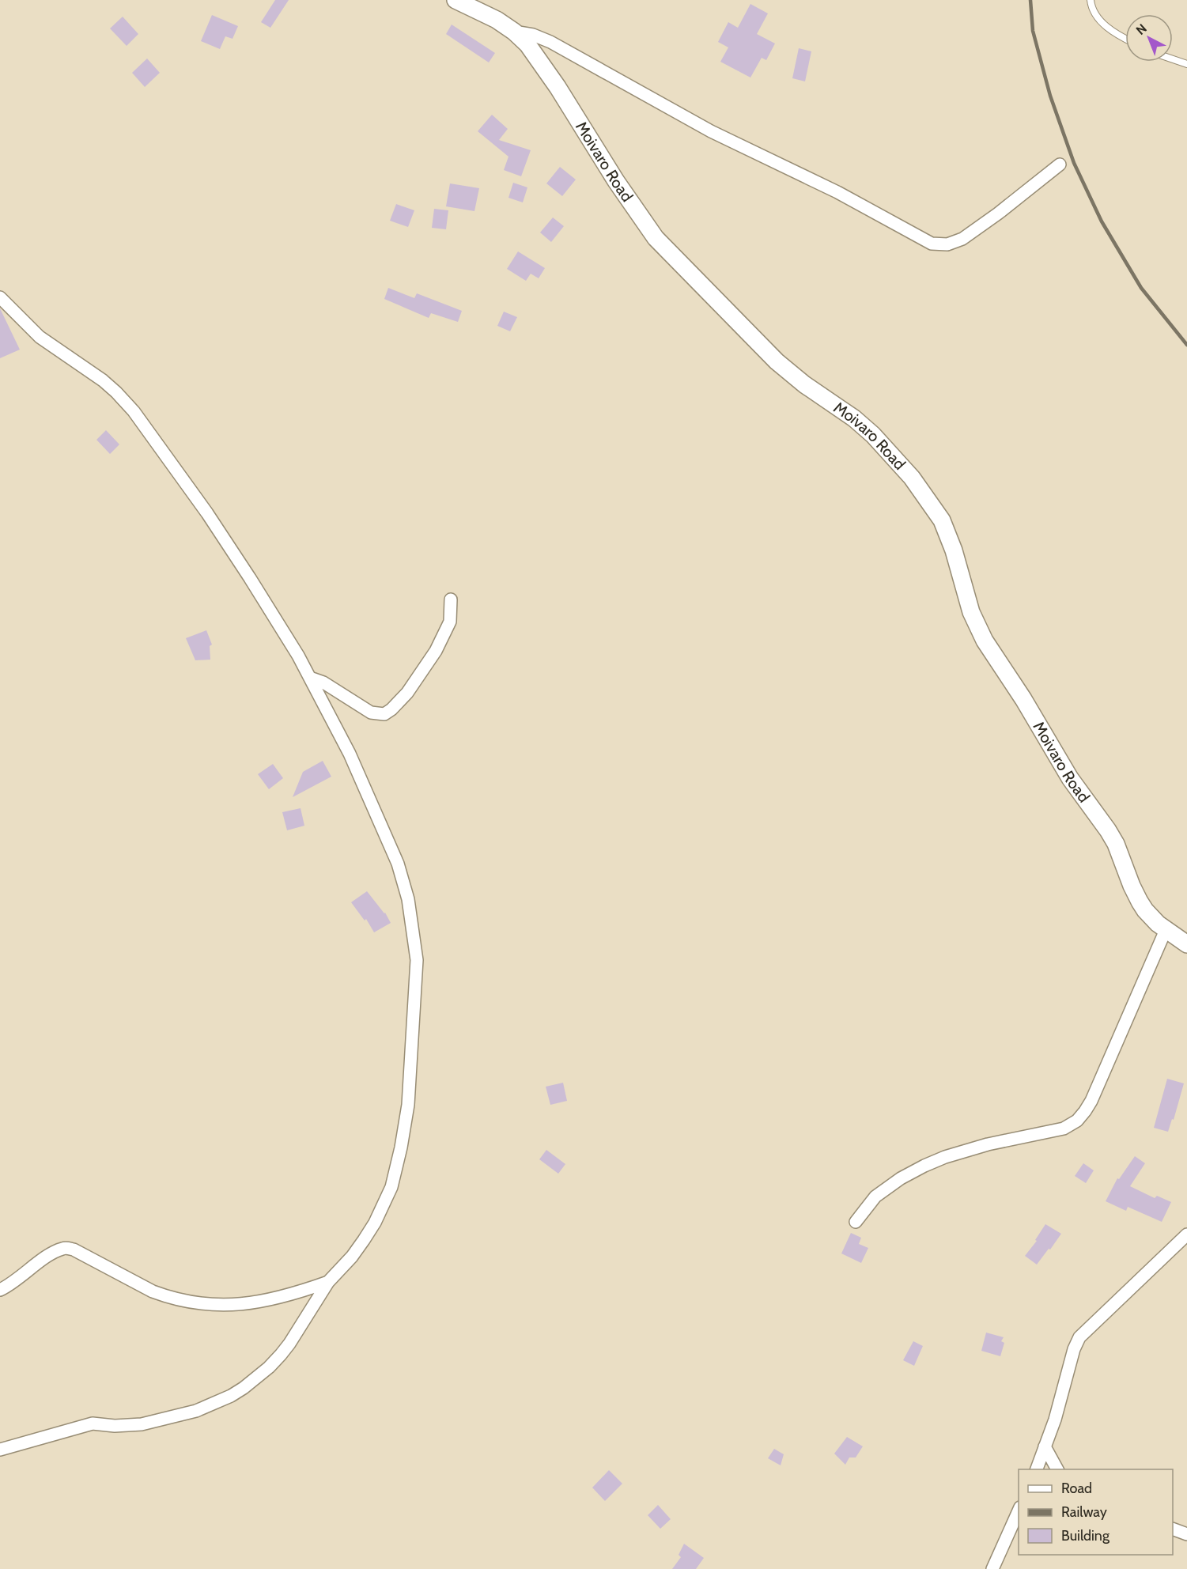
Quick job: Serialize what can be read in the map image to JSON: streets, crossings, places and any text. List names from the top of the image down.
{
  "streets": {
    "street": ["Moivaro Road"]
  },
  "legend": ["Road", "Railway", "Building"],
  "north": "top left"
}
